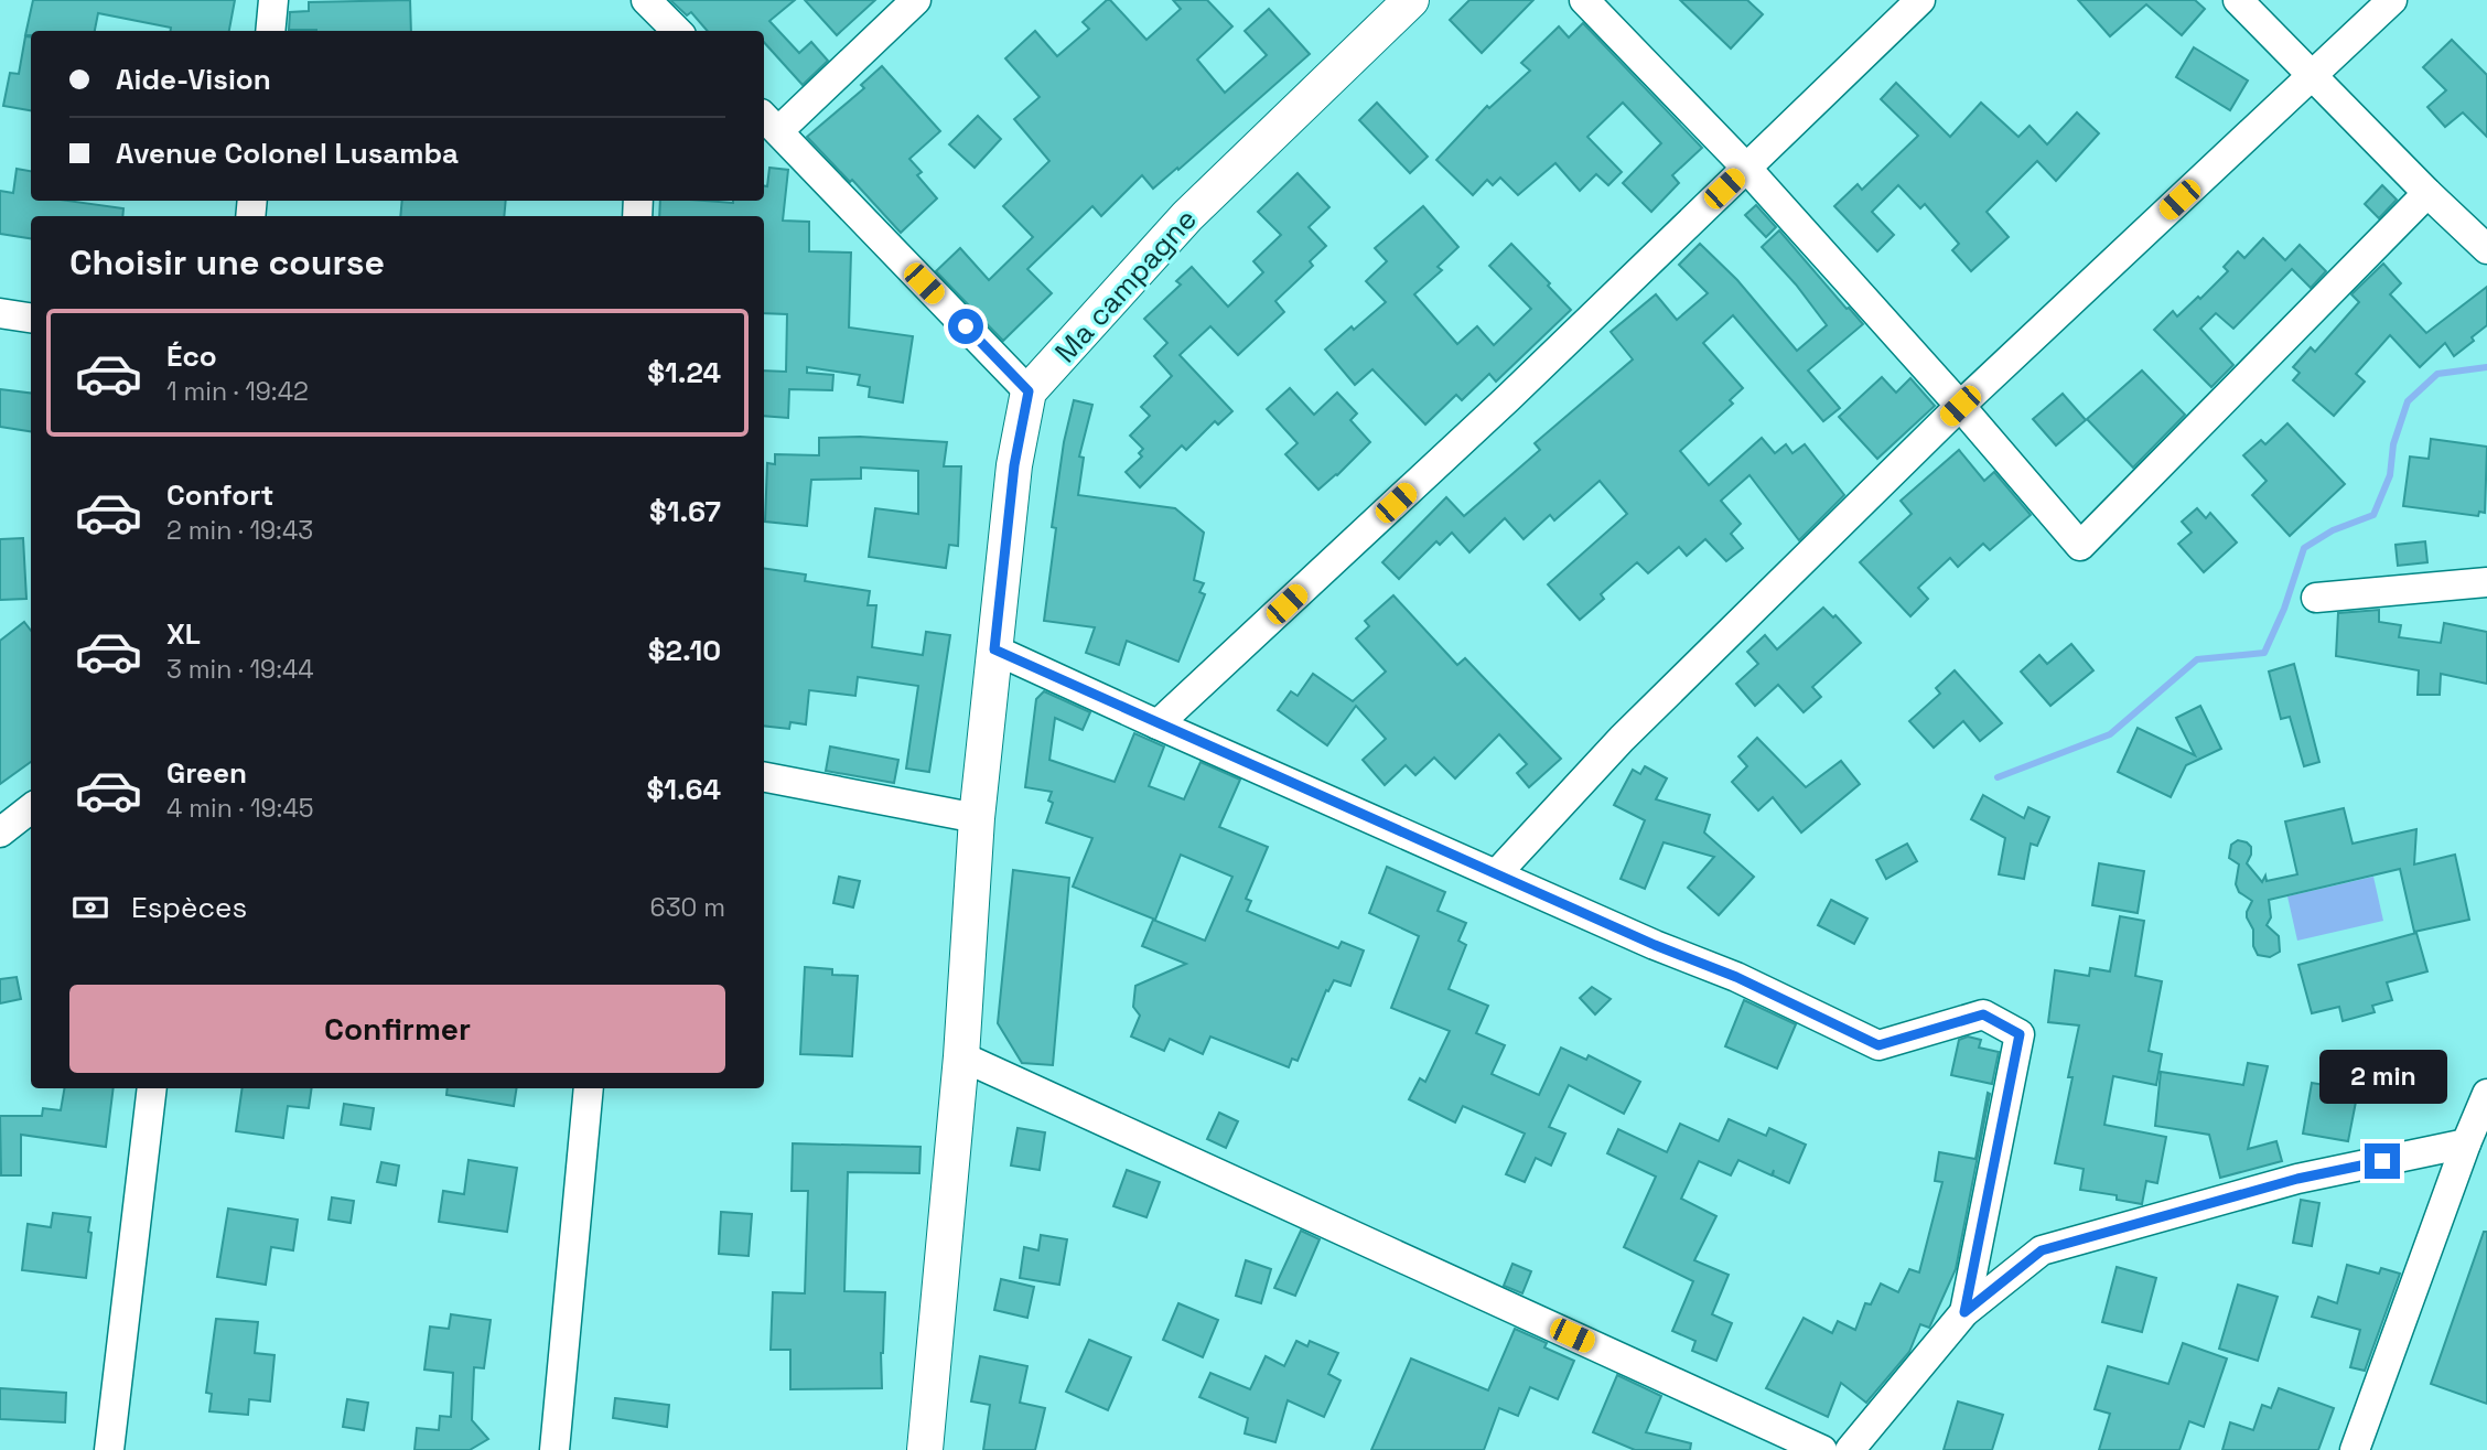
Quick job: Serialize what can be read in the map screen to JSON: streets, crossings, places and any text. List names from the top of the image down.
{
  "streets": {
    "street": ["Ma campagne"]
  },
  "page": {
    "banner": ["Aide-Vision", "Avenue Colonel Lusamba"],
    "heading": "Choisir une course",
    "list": [
      {
        "name": "Éco",
        "note": "1 min · 19:42",
        "value": "$1.24"
      },
      {
        "name": "Confort",
        "note": "2 min · 19:43",
        "value": "$1.67"
      },
      {
        "name": "XL",
        "note": "3 min · 19:44",
        "value": "$2.10"
      },
      {
        "name": "Green",
        "note": "4 min · 19:45",
        "value": "$1.64"
      }
    ],
    "pay": ["Espèces", "630 m"],
    "buttons": "Confirmer",
    "bubble": "2 min"
  }
}
